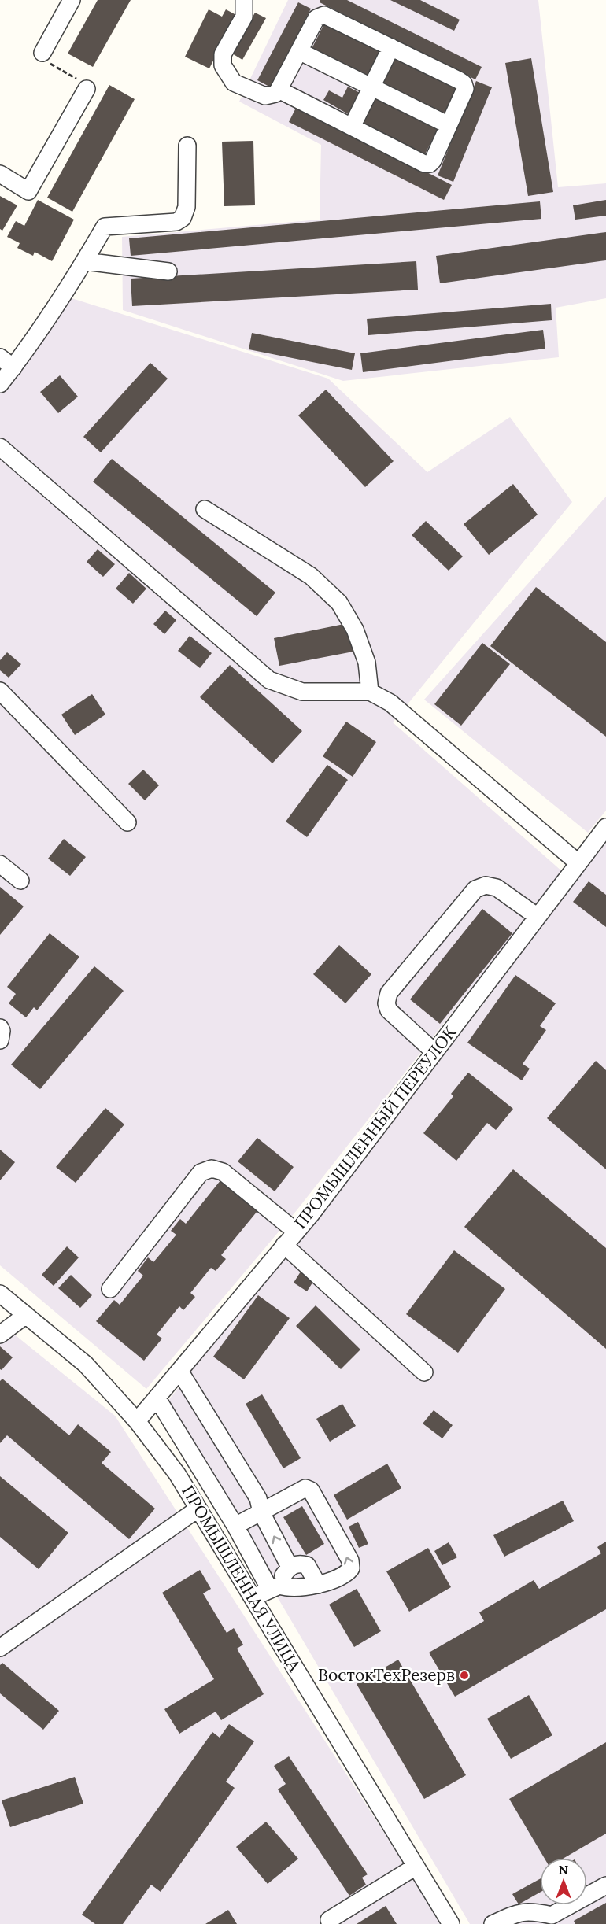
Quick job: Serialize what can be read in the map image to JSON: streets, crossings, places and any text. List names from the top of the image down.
{
  "streets": {
    "street": ["ПРОМЫШЛЕННЫЙ ПЕРЕУЛОК", "ПРОМЫШЛЕННАЯ УЛИЦА"]
  },
  "crossings": [
    ["ПРОМЫШЛЕННЫЙ ПЕРЕУЛОК", "ПРОМЫШЛЕННАЯ УЛИЦА"]
  ],
  "places": ["ВостокТехРезерв"],
  "north": "top"
}
